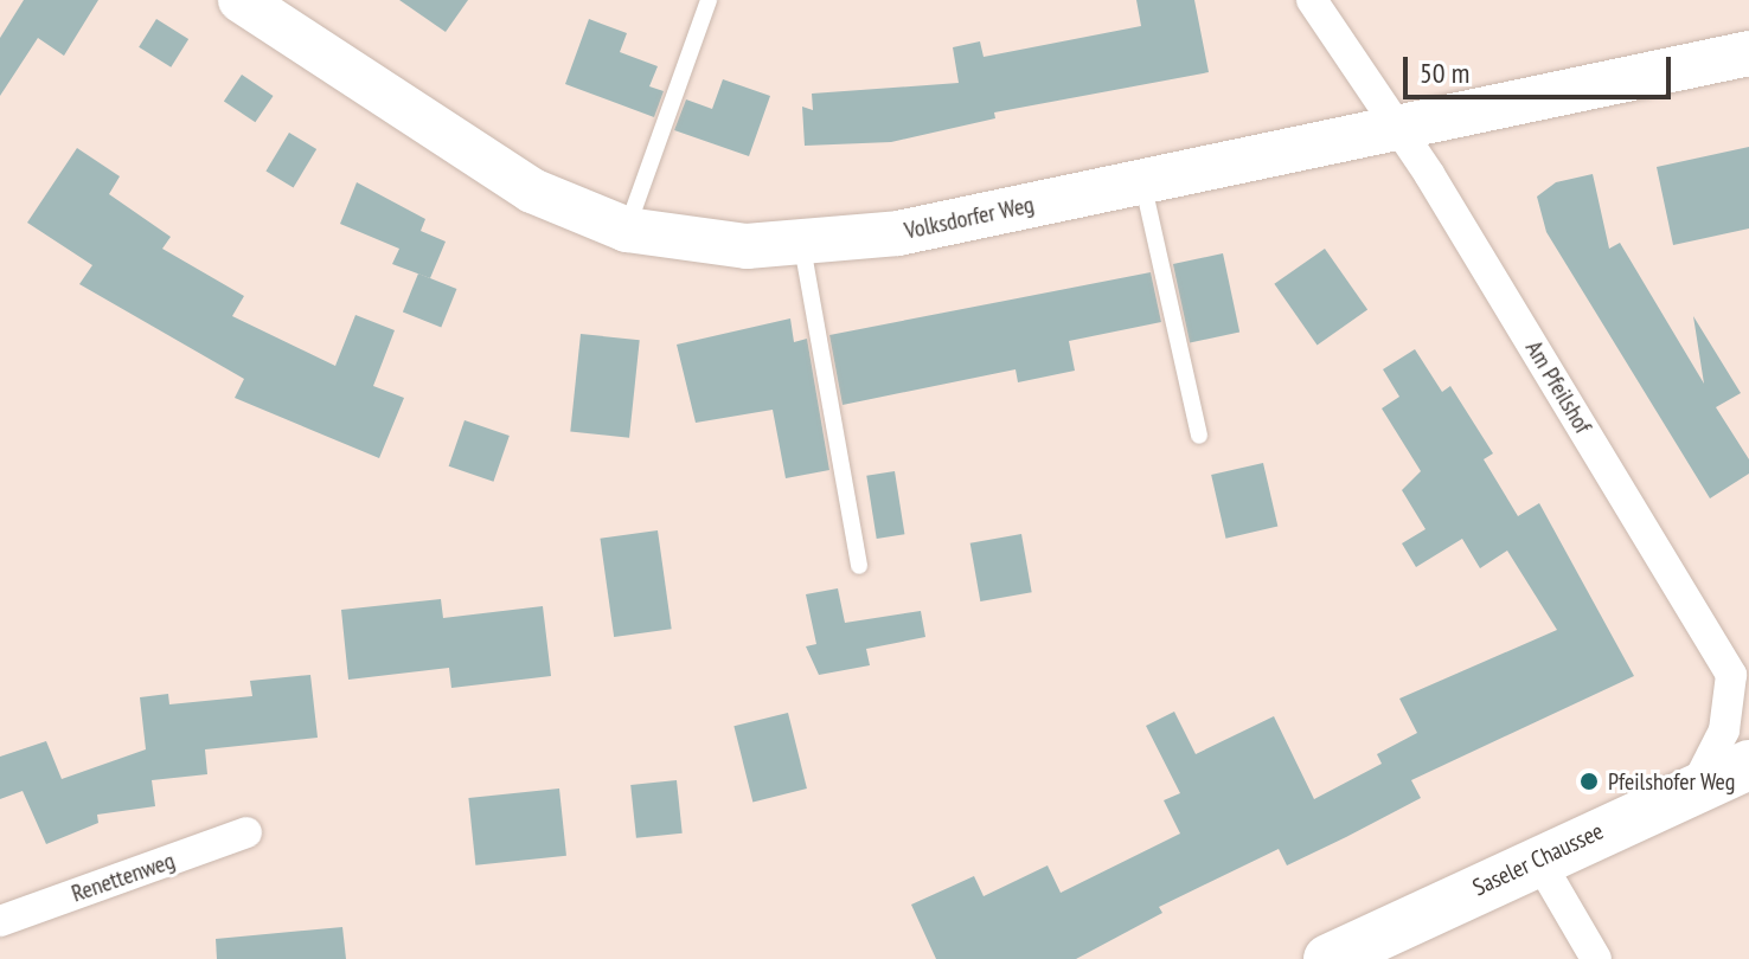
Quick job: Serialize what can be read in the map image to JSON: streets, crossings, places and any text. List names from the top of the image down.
{
  "streets": {
    "main road": ["Saseler Chaussee"],
    "street": ["Volksdorfer Weg", "Am Pfeilshof", "Renettenweg"]
  },
  "crossings": [
    ["Volksdorfer Weg", "Am Pfeilshof"],
    ["Am Pfeilshof", "Saseler Chaussee"]
  ],
  "places": ["Pfeilshofer Weg"],
  "scale_bar": "50 m"
}
